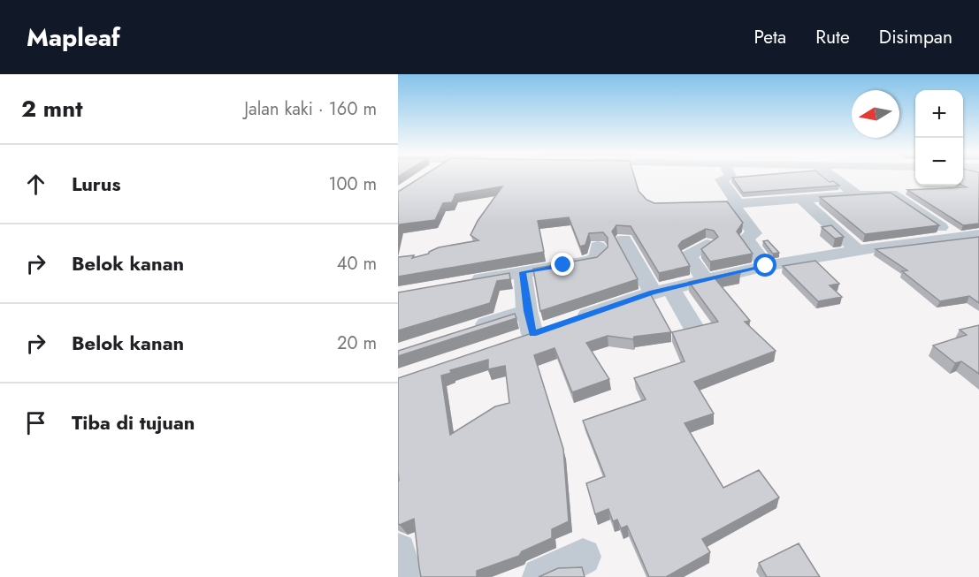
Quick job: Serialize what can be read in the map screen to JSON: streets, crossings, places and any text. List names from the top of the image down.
{
  "north": "left",
  "page": {
    "header": "Mapleaf",
    "nav": ["Peta", "Rute", "Disimpan"],
    "heading": ["2 mnt", "Jalan kaki · 160 m"],
    "map_buttons": ["+", "−"],
    "list": [
      ["Lurus", "100 m"],
      ["Belok kanan", "40 m"],
      ["Belok kanan", "20 m"],
      "Tiba di tujuan"
    ]
  }
}
